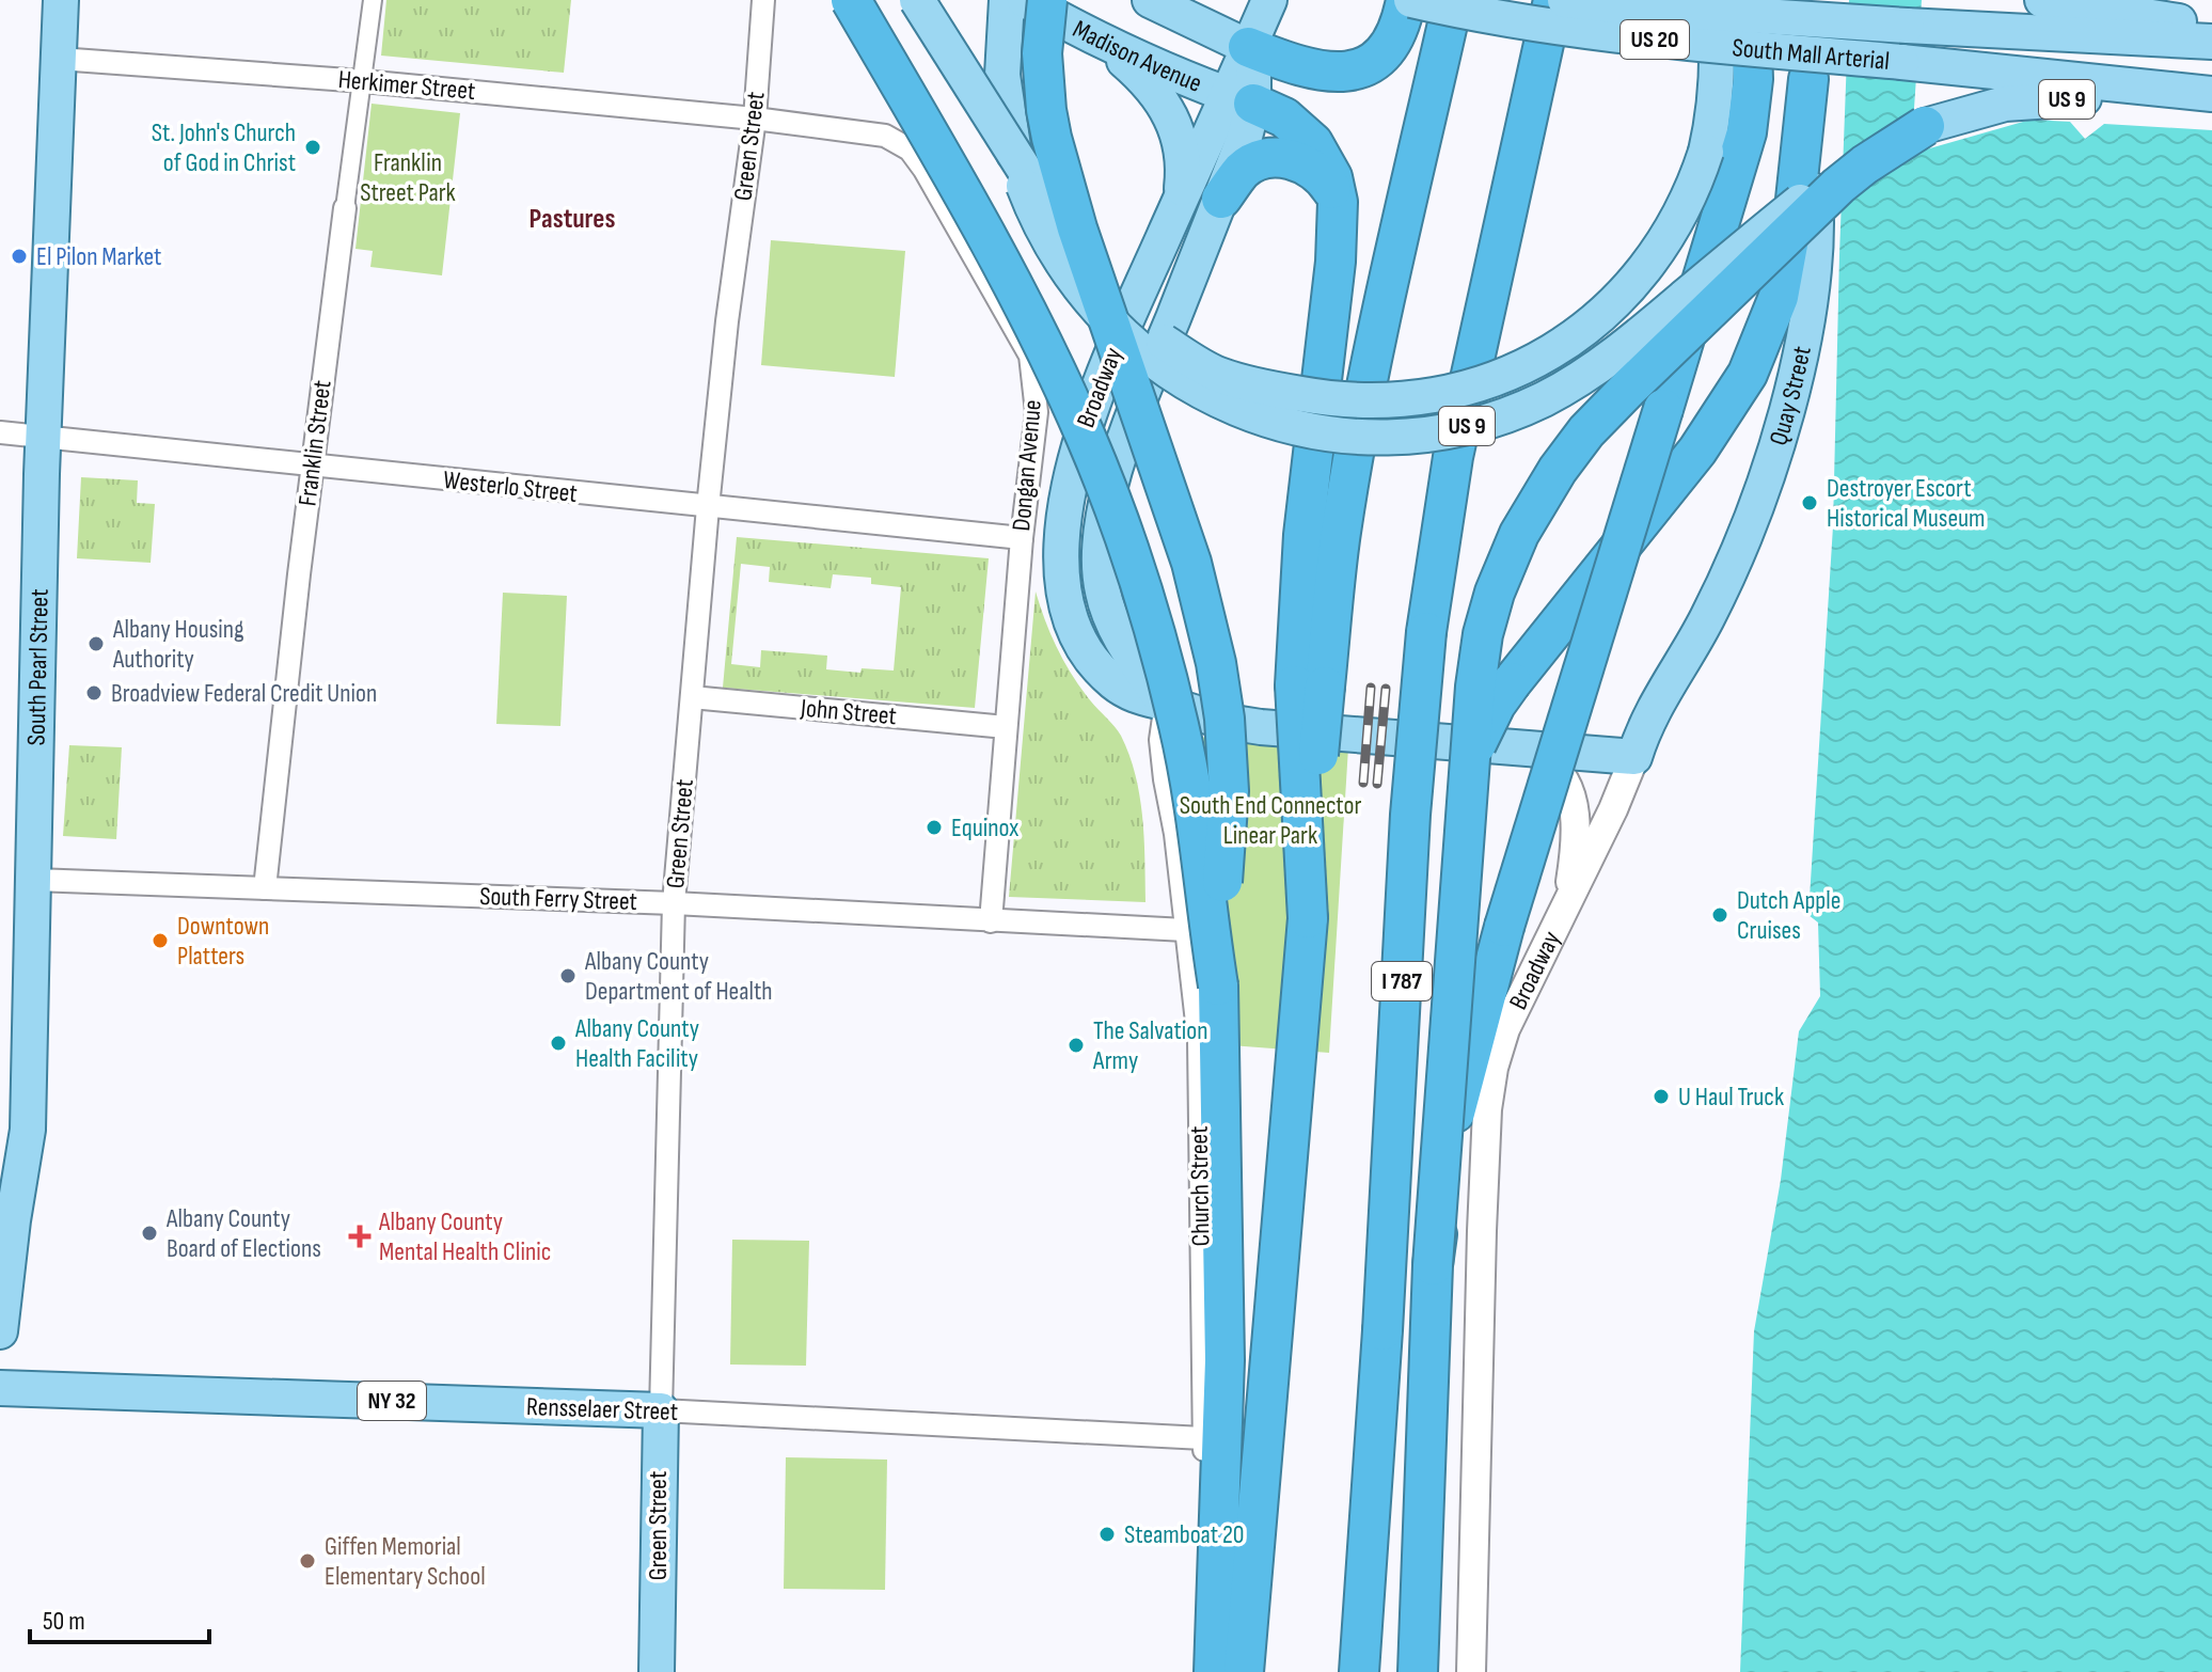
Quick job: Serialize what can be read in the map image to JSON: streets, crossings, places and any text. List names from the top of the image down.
{
  "streets": {
    "highway": ["I 787"],
    "main road": [
      "US 20",
      "South Mall Arterial",
      "Madison Avenue",
      "US 9",
      "Green Street",
      "Broadway",
      "Quay Street",
      "South Pearl Street",
      "NY 32",
      "Rensselaer Street"
    ],
    "street": [
      "Herkimer Street",
      "Franklin Street",
      "Dongan Avenue",
      "Westerlo Street",
      "John Street",
      "South Ferry Street",
      "Church Street"
    ]
  },
  "crossings": [
    ["Madison Avenue", "Broadway"],
    ["Herkimer Street", "Green Street"],
    ["Herkimer Street", "Franklin Street"],
    ["Herkimer Street", "Dongan Avenue"],
    ["Herkimer Street", "South Pearl Street"],
    ["Green Street", "Dongan Avenue"],
    ["Green Street", "Westerlo Street"],
    ["Green Street", "John Street"],
    ["Green Street", "South Ferry Street"],
    ["Green Street", "Rensselaer Street"],
    ["Broadway", "Quay Street"],
    ["Broadway", "Church Street"],
    ["Franklin Street", "Westerlo Street"],
    ["Franklin Street", "South Ferry Street"],
    ["Dongan Avenue", "Westerlo Street"],
    ["Dongan Avenue", "John Street"],
    ["Dongan Avenue", "South Ferry Street"],
    ["Westerlo Street", "South Pearl Street"],
    ["South Pearl Street", "South Ferry Street"],
    ["South Ferry Street", "Church Street"],
    ["Church Street", "Rensselaer Street"]
  ],
  "districts": ["Pastures"],
  "parks": ["Franklin Street Park", "South End Connector Linear Park"],
  "places": {
    "other": [
      "St. John's Church of God in Christ",
      "El Pilon Market",
      "Destroyer Escort Historical Museum",
      "Albany Housing Authority",
      "Broadview Federal Credit Union",
      "Equinox",
      "Dutch Apple Cruises",
      "Downtown Platters",
      "Albany County Department of Health",
      "Albany County Health Facility",
      "The Salvation Army",
      "U Haul Truck",
      "Albany County Board of Elections",
      "Steamboat 20",
      "Giffen Memorial Elementary School"
    ],
    "health": ["Albany County Mental Health Clinic"]
  },
  "scale_bar": "50 m"
}
